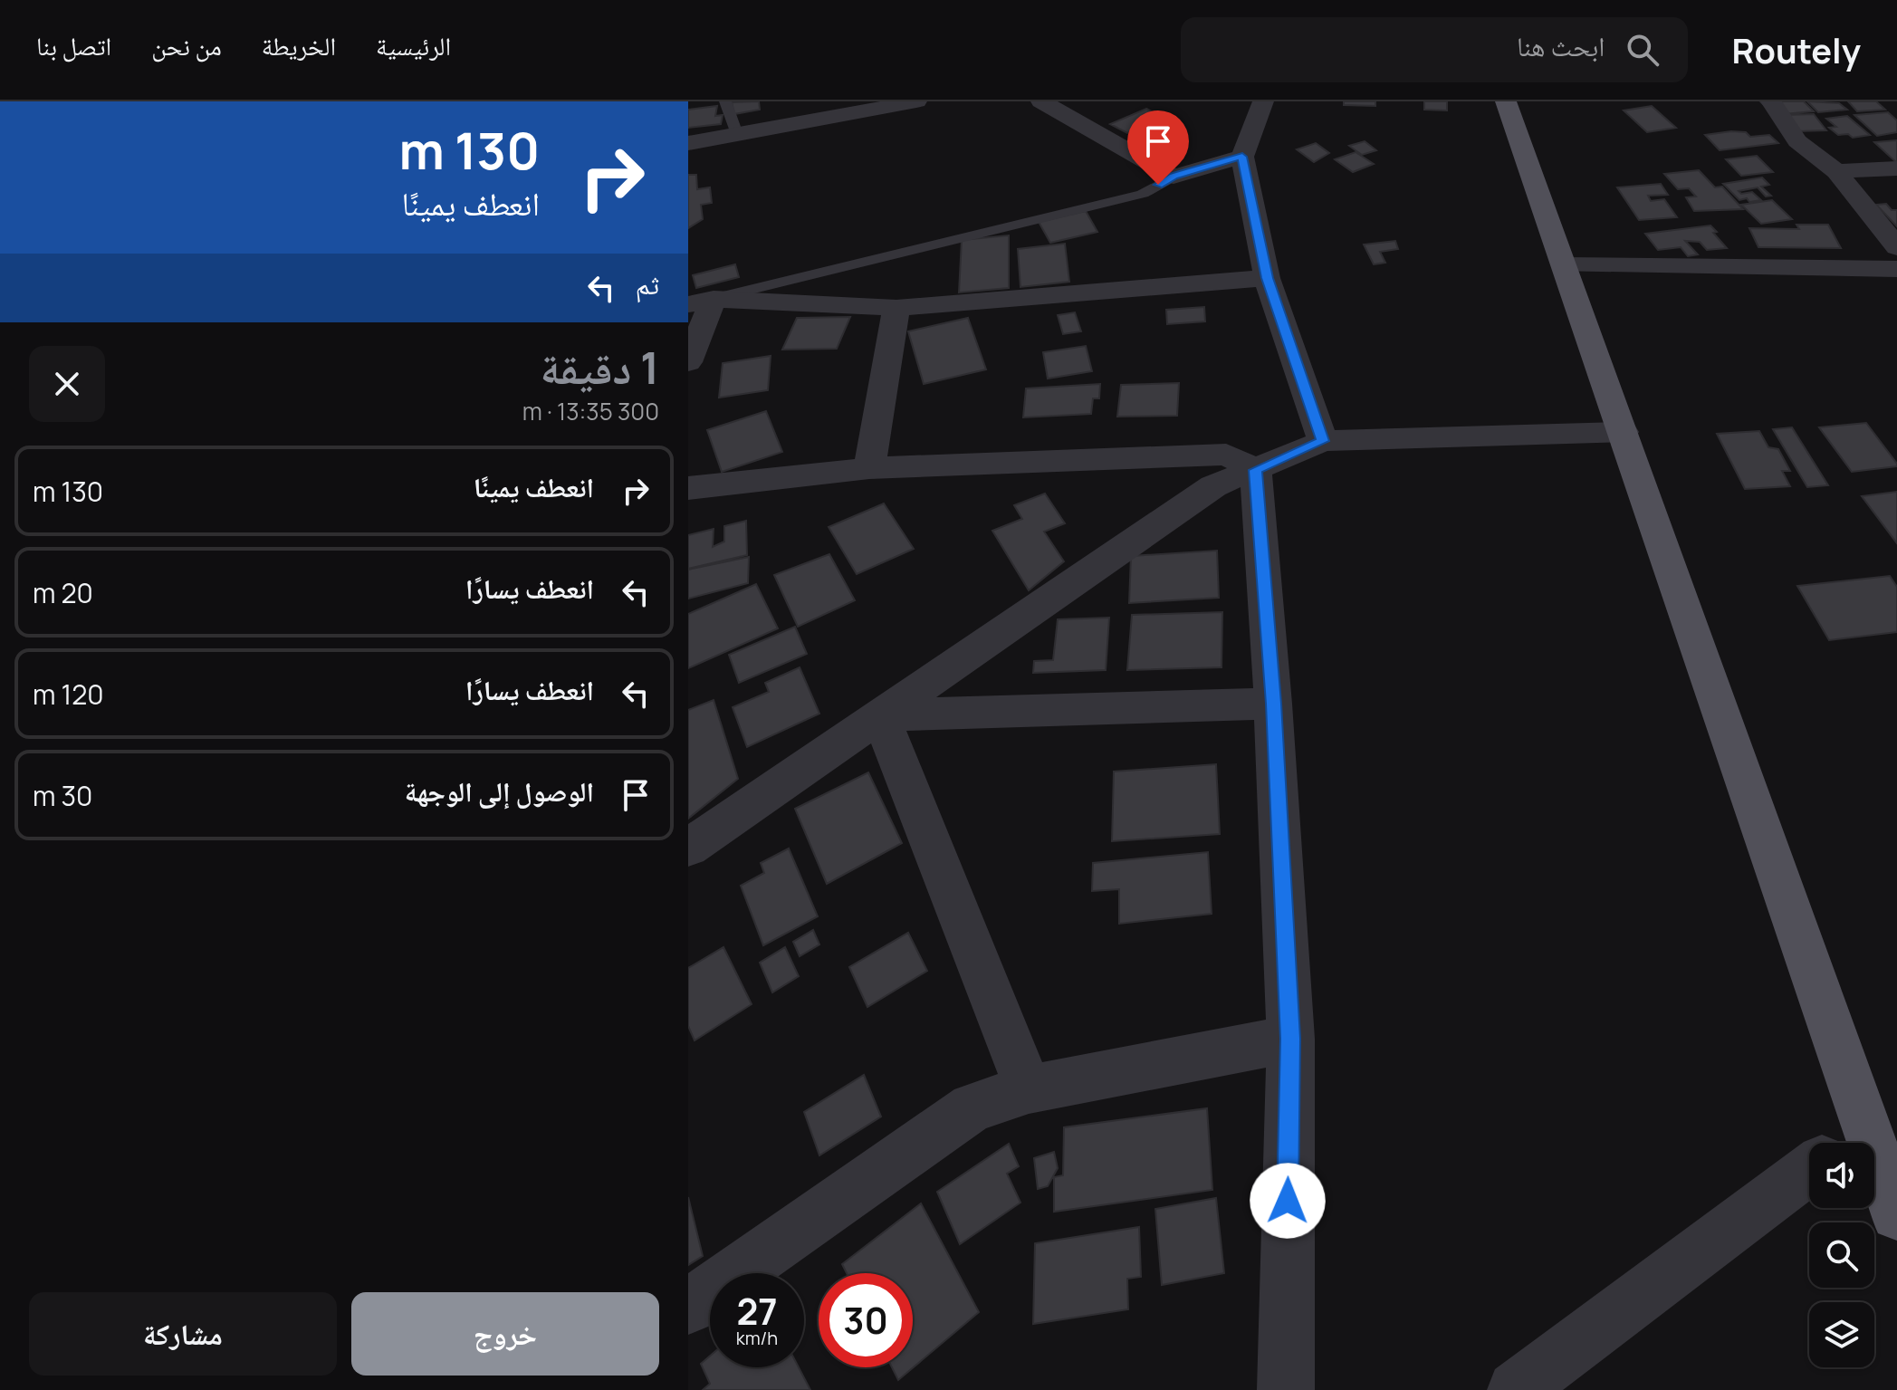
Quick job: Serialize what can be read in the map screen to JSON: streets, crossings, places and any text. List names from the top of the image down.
{
  "page": {
    "header": "Routely",
    "search": "ابحث هنا",
    "nav": [
      "الرئيسية",
      "الخريطة",
      "من نحن",
      "اتصل بنا"
    ],
    "turn": ["130 m", "انعطف يمينًا"],
    "then": "ثم",
    "heading": ["1 دقيقة", "300 m · 13:35"],
    "list": [
      {
        "name": "انعطف يمينًا",
        "value": "130 m"
      },
      {
        "name": "انعطف يسارًا",
        "value": "20 m"
      },
      {
        "name": "انعطف يسارًا",
        "value": "120 m"
      },
      {
        "name": "الوصول إلى الوجهة",
        "value": "30 m"
      }
    ],
    "speed": "27 km/h",
    "limit": "30",
    "buttons": ["خروج", "مشاركة"]
  }
}
